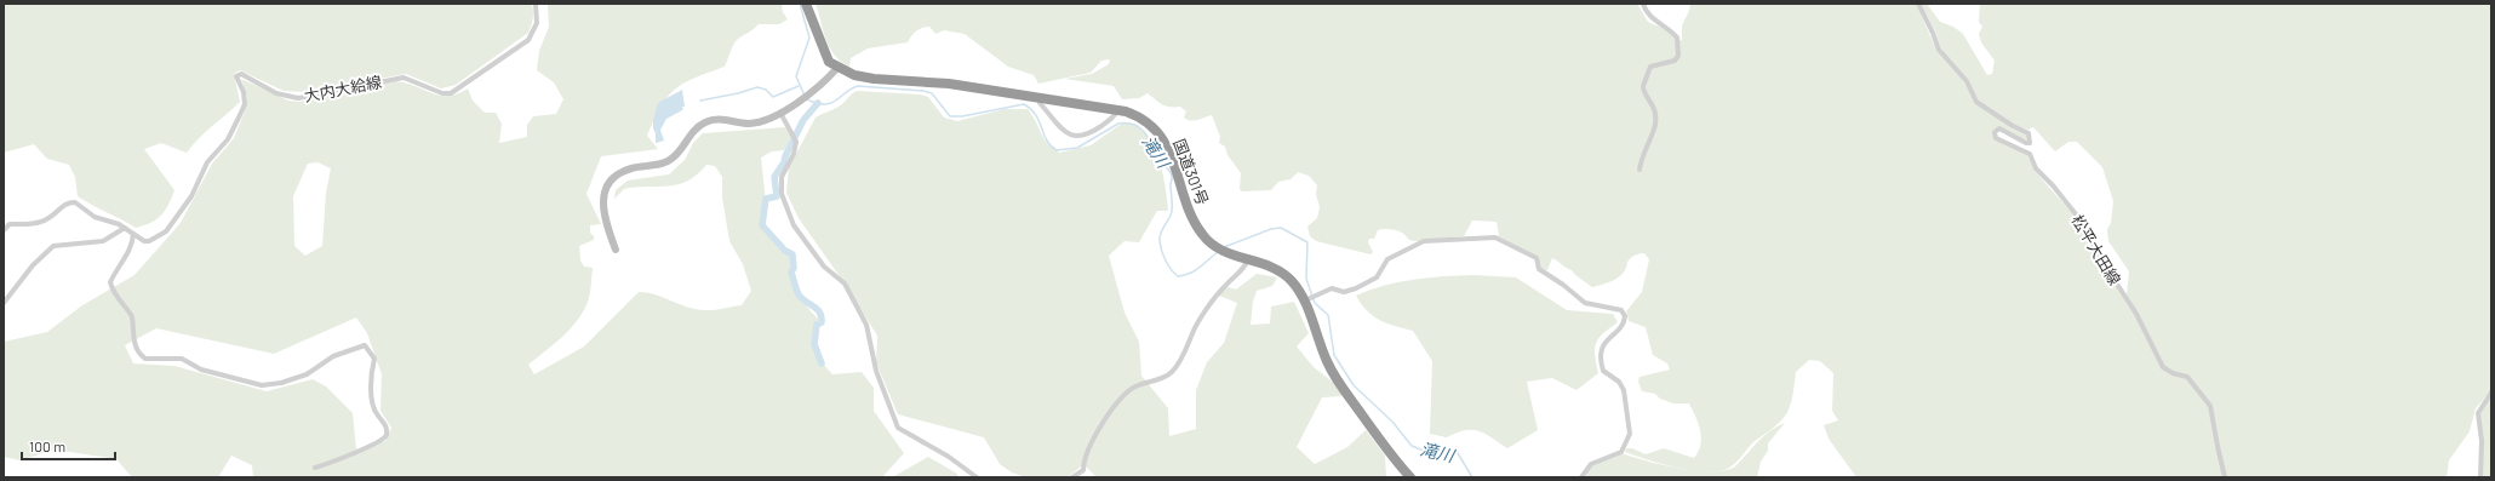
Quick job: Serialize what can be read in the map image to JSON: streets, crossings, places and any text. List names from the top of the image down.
{
  "streets": {
    "highway": ["国道301号"],
    "street": ["大内大給線", "松平大田線"]
  },
  "water": ["滝川"],
  "scale_bar": "100 m"
}
